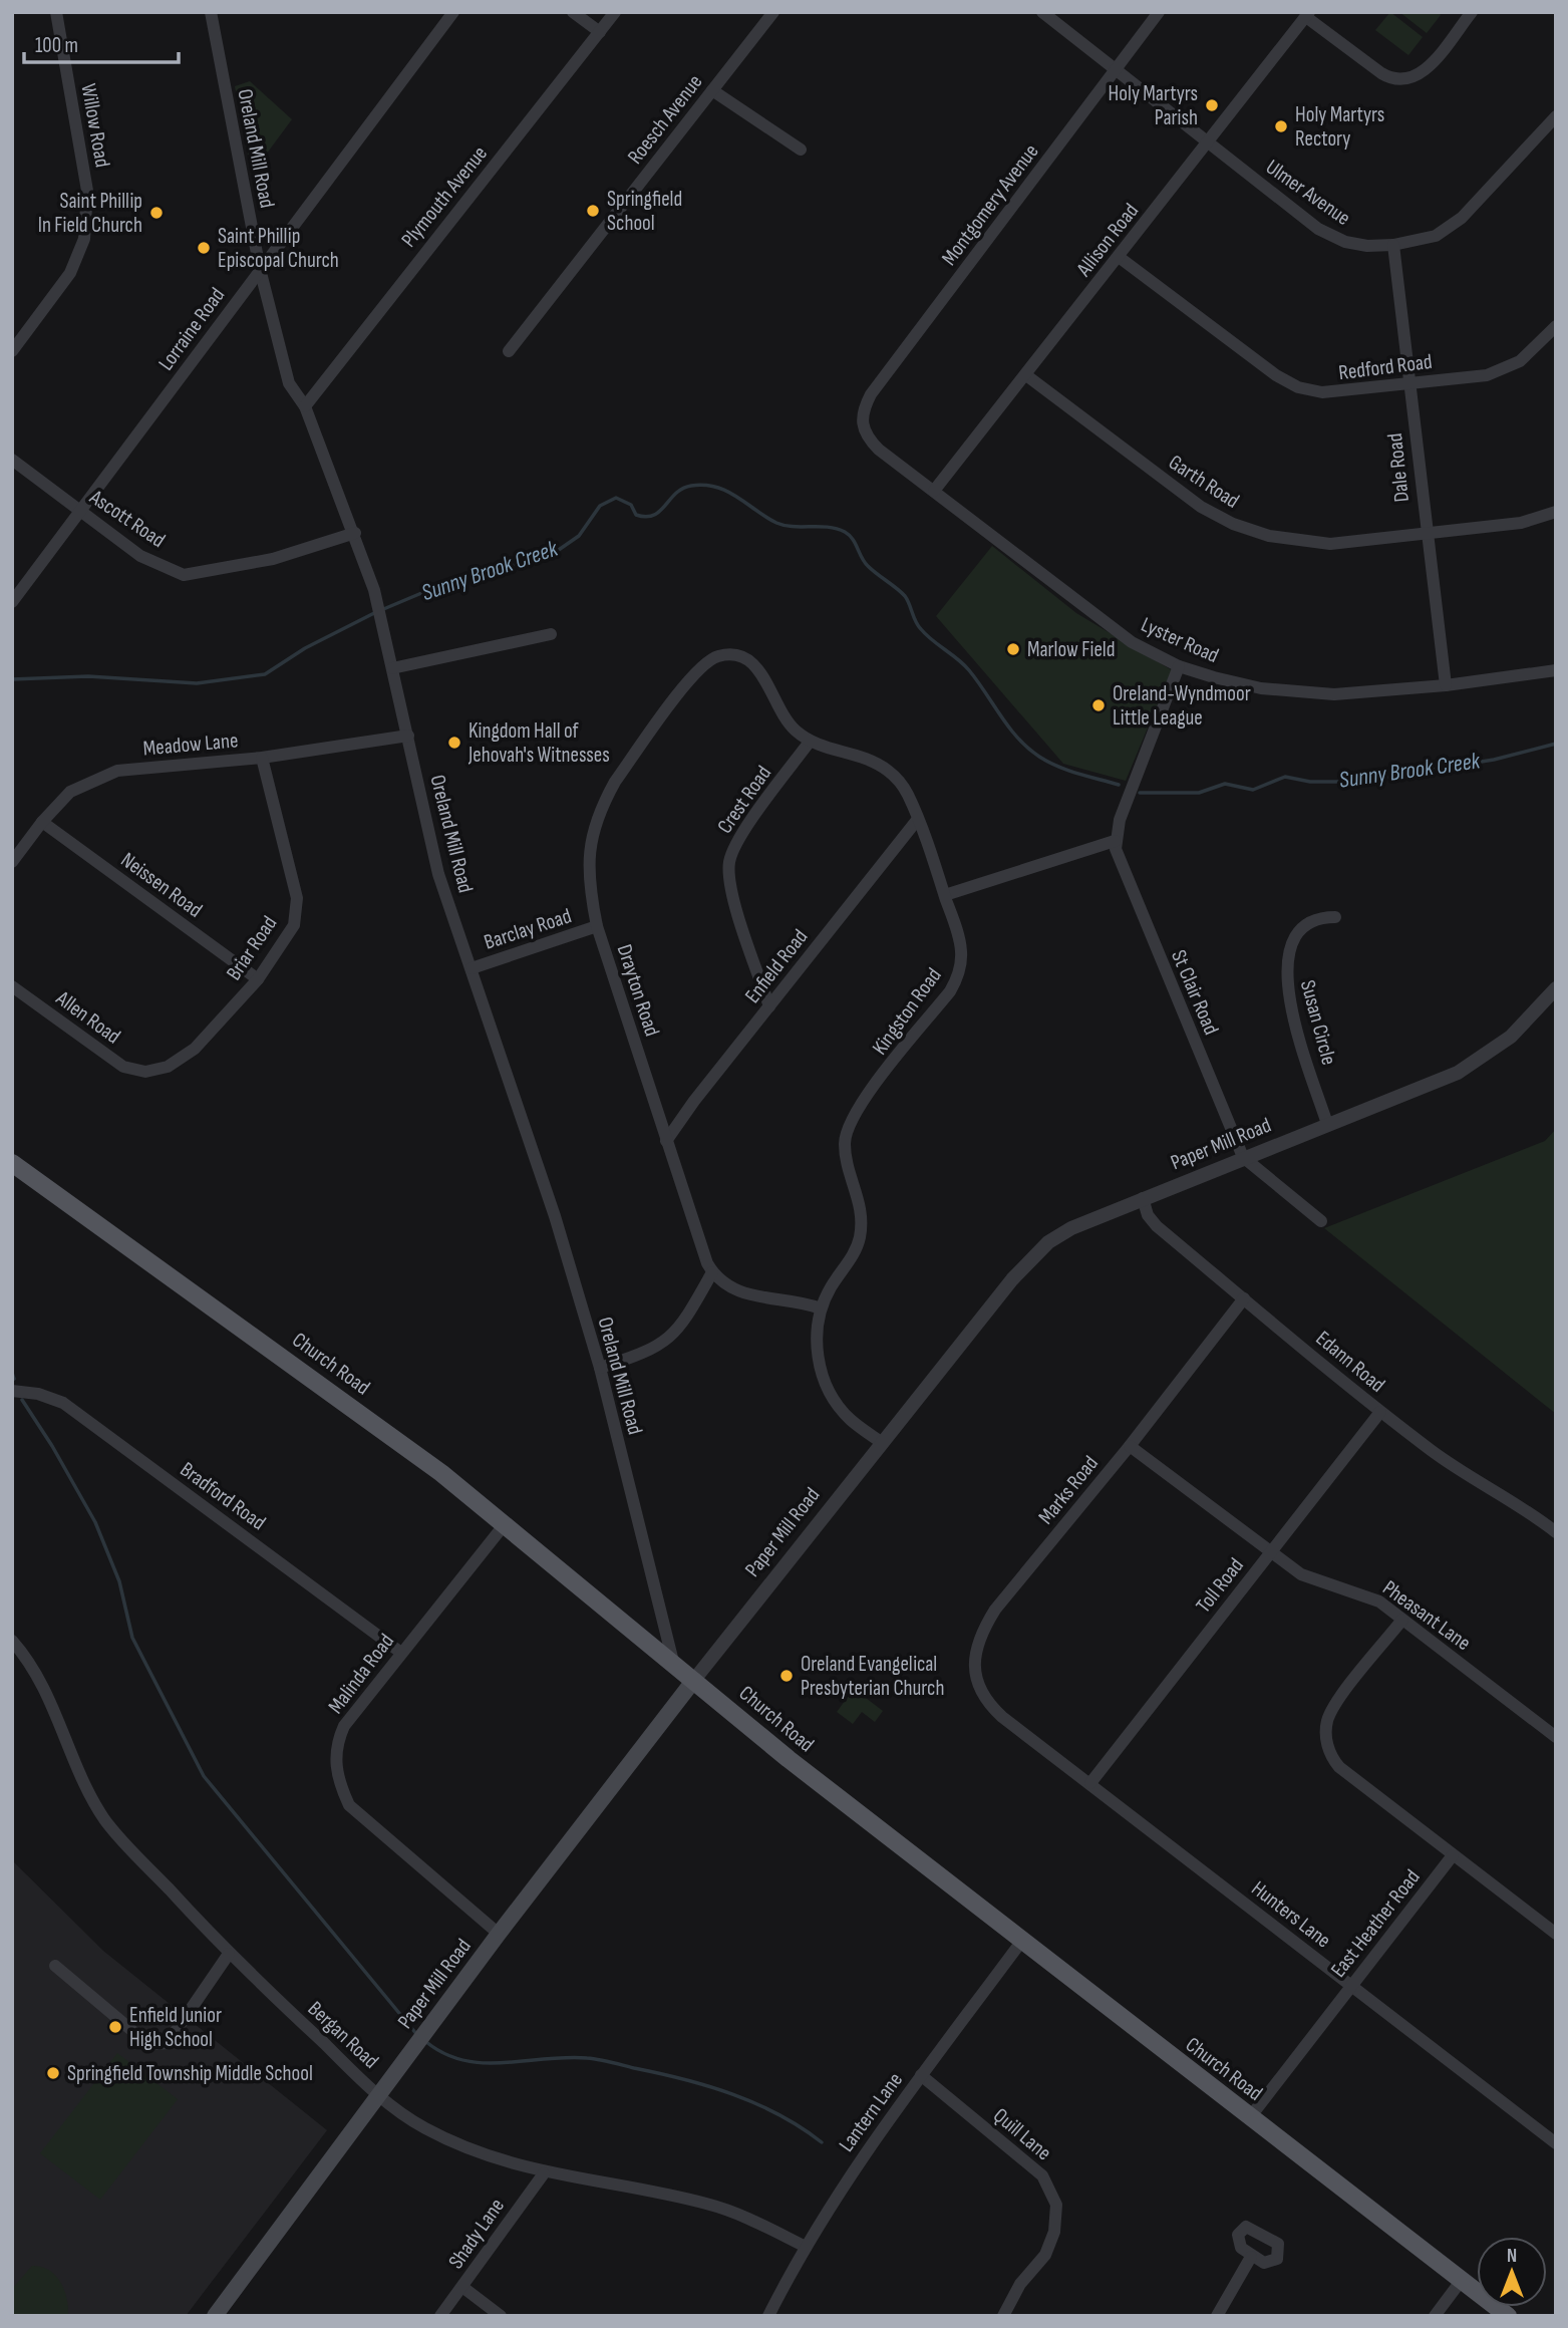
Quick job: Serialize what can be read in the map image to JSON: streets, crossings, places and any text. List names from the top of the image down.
{
  "streets": {
    "main road": ["Paper Mill Road", "Church Road"],
    "street": [
      "Roesch Avenue",
      "Willow Road",
      "Oreland Mill Road",
      "Ulmer Avenue",
      "Plymouth Avenue",
      "Montgomery Avenue",
      "Allison Road",
      "Lorraine Road",
      "Redford Road",
      "Dale Road",
      "Garth Road",
      "Ascott Road",
      "Lyster Road",
      "Meadow Lane",
      "Crest Road",
      "Neissen Road",
      "Barclay Road",
      "Briar Road",
      "Enfield Road",
      "Drayton Road",
      "St Clair Road",
      "Kingston Road",
      "Allen Road",
      "Susan Circle",
      "Edann Road",
      "Marks Road",
      "Bradford Road",
      "Toll Road",
      "Pheasant Lane",
      "Malinda Road",
      "Hunters Lane",
      "East Heather Road",
      "Bergan Road",
      "Lantern Lane",
      "Quill Lane",
      "Shady Lane"
    ]
  },
  "crossings": [
    ["Oreland Mill Road", "Plymouth Avenue"],
    ["Oreland Mill Road", "Lorraine Road"],
    ["Oreland Mill Road", "Ascott Road"],
    ["Oreland Mill Road", "Meadow Lane"],
    ["Oreland Mill Road", "Barclay Road"],
    ["Oreland Mill Road", "Church Road"],
    ["Ulmer Avenue", "Montgomery Avenue"],
    ["Ulmer Avenue", "Allison Road"],
    ["Ulmer Avenue", "Dale Road"],
    ["Montgomery Avenue", "Lyster Road"],
    ["Allison Road", "Redford Road"],
    ["Allison Road", "Garth Road"],
    ["Allison Road", "Lyster Road"],
    ["Lorraine Road", "Ascott Road"],
    ["Redford Road", "Dale Road"],
    ["Dale Road", "Garth Road"],
    ["Dale Road", "Lyster Road"],
    ["Meadow Lane", "Neissen Road"],
    ["Meadow Lane", "Briar Road"],
    ["Crest Road", "Enfield Road"],
    ["Crest Road", "Kingston Road"],
    ["Neissen Road", "Briar Road"],
    ["Barclay Road", "Drayton Road"],
    ["Briar Road", "Allen Road"],
    ["Enfield Road", "Drayton Road"],
    ["Enfield Road", "Kingston Road"],
    ["Drayton Road", "Kingston Road"],
    ["St Clair Road", "Paper Mill Road"],
    ["Kingston Road", "Paper Mill Road"],
    ["Susan Circle", "Paper Mill Road"],
    ["Paper Mill Road", "Edann Road"],
    ["Paper Mill Road", "Church Road"],
    ["Paper Mill Road", "Malinda Road"],
    ["Paper Mill Road", "Bergan Road"],
    ["Edann Road", "Marks Road"],
    ["Edann Road", "Toll Road"],
    ["Church Road", "Malinda Road"],
    ["Church Road", "East Heather Road"],
    ["Church Road", "Lantern Lane"],
    ["Marks Road", "Pheasant Lane"],
    ["Marks Road", "Hunters Lane"],
    ["Bradford Road", "Malinda Road"],
    ["Toll Road", "Pheasant Lane"],
    ["Toll Road", "Hunters Lane"],
    ["Hunters Lane", "East Heather Road"],
    ["Bergan Road", "Lantern Lane"],
    ["Bergan Road", "Shady Lane"],
    ["Lantern Lane", "Quill Lane"]
  ],
  "water": ["Sunny Brook Creek"],
  "places": [
    "Holy Martyrs Parish",
    "Holy Martyrs Rectory",
    "Springfield School",
    "Saint Phillip In Field Church",
    "Saint Phillip Episcopal Church",
    "Marlow Field",
    "Oreland-Wyndmoor Little League",
    "Kingdom Hall of Jehovah's Witnesses",
    "Oreland Evangelical Presbyterian Church",
    "Enfield Junior High School",
    "Springfield Township Middle School"
  ],
  "scale_bar": "100 m",
  "north": "top"
}
